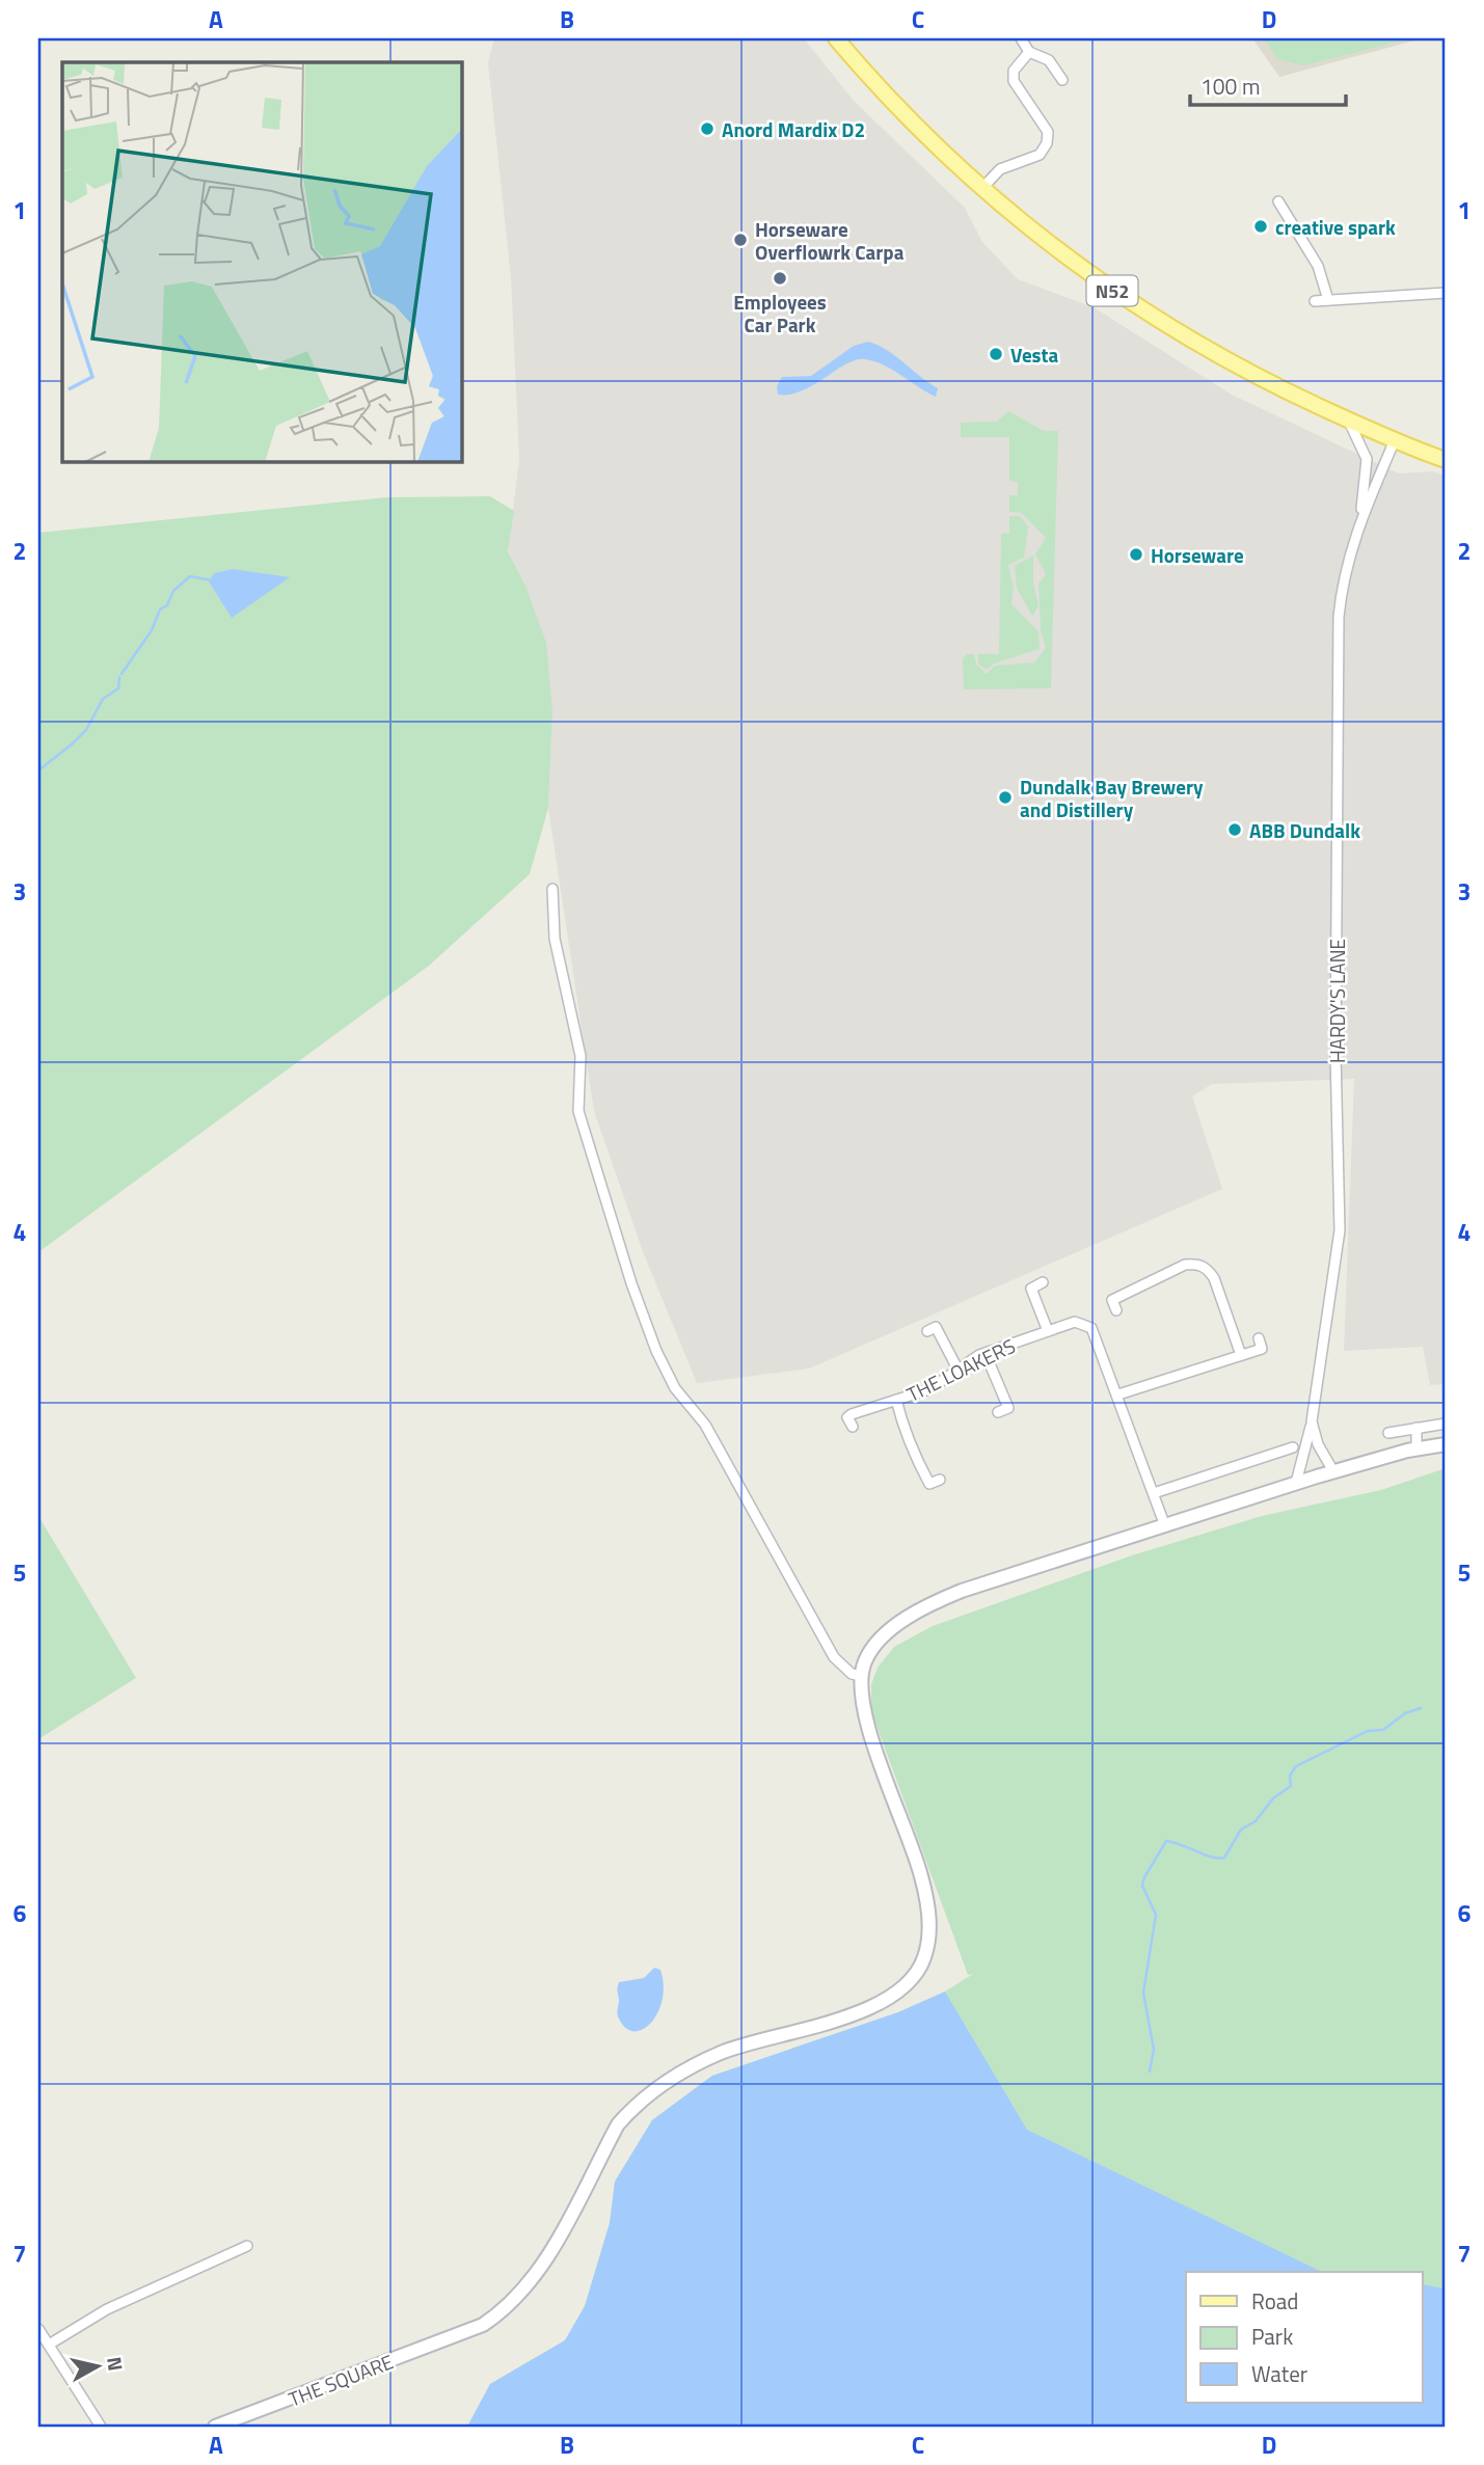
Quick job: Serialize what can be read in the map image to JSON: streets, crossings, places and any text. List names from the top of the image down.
{
  "streets": {
    "main road": ["N52", "THE SQUARE"],
    "street": ["HARDY'S LANE", "THE LOAKERS"]
  },
  "crossings": [
    ["N52", "HARDY'S LANE"]
  ],
  "places": [
    "Anord Mardix D2",
    "creative spark",
    "Horseware Overflowrk Carpa",
    "Employees Car Park",
    "Vesta",
    "Horseware",
    "Dundalk Bay Brewery and Distillery",
    "ABB Dundalk"
  ],
  "legend": ["Road", "Park", "Water"],
  "scale_bar": "100 m",
  "north": "right",
  "grid": {
    "columns": [
      "A",
      "B",
      "C",
      "D"
    ],
    "rows": [
      "1",
      "2",
      "3",
      "4",
      "5",
      "6",
      "7"
    ]
  }
}
